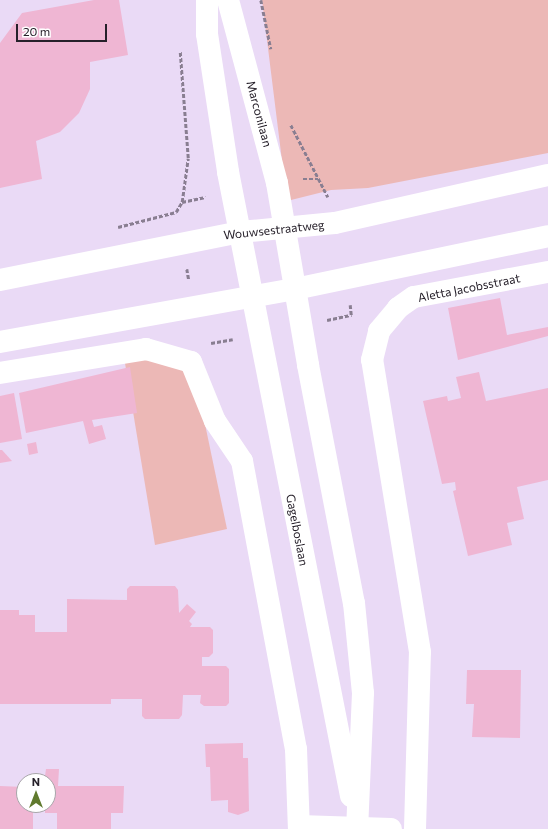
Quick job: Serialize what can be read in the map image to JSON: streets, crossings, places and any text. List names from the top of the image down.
{
  "streets": {
    "street": [
      "Marconilaan",
      "Wouwsestraatweg",
      "Aletta Jacobsstraat",
      "Gagelboslaan"
    ]
  },
  "crossings": [
    ["Marconilaan", "Wouwsestraatweg"],
    ["Wouwsestraatweg", "Gagelboslaan"]
  ],
  "scale_bar": "20 m",
  "north": "top"
}
